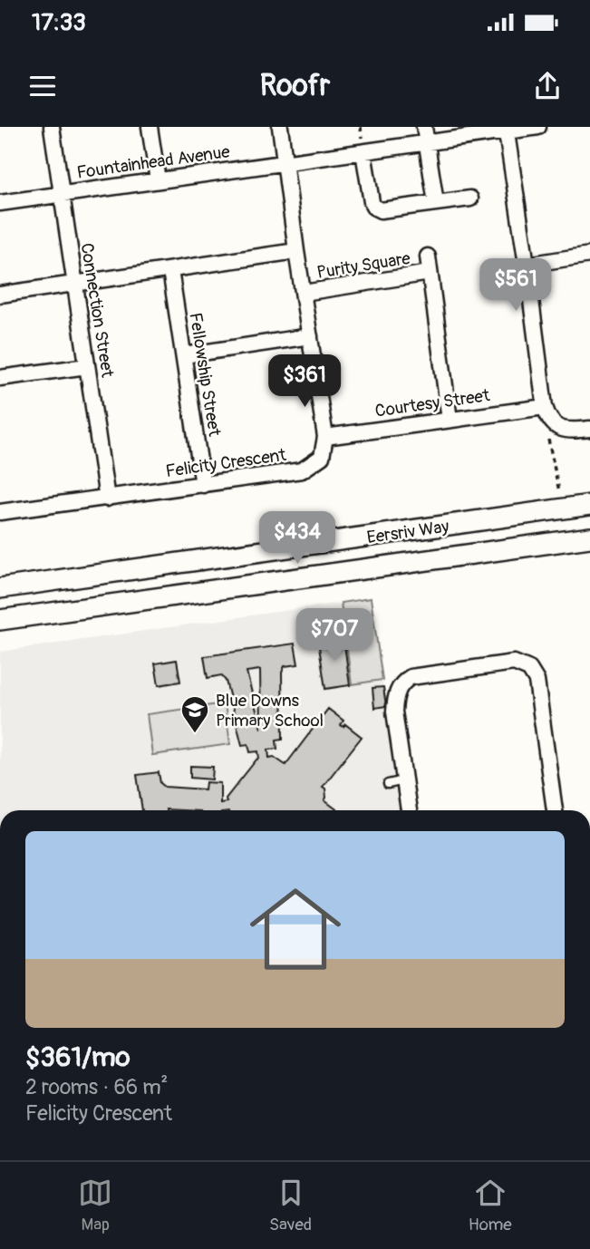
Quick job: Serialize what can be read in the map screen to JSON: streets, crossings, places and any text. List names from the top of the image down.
{
  "streets": {
    "main road": ["Eersriv Way"],
    "street": [
      "Fountainhead Avenue",
      "Purity Square",
      "Connection Street",
      "Fellowship Street",
      "Courtesy Street",
      "Felicity Crescent"
    ]
  },
  "crossings": [
    ["Fountainhead Avenue", "Connection Street"],
    ["Connection Street", "Felicity Crescent"],
    ["Fellowship Street", "Felicity Crescent"],
    ["Courtesy Street", "Felicity Crescent"]
  ],
  "places": {
    "school or university": ["Blue Downs Primary School"]
  },
  "page": {
    "status": "17:33",
    "header": "Roofr",
    "price": [
      "$561",
      "$361",
      "$434",
      "$707"
    ],
    "list": [
      {
        "name": "$361/mo",
        "note": "2 rooms · 66 m² · Felicity Crescent"
      }
    ],
    "tabs": ["Map", "Saved", "Home"]
  }
}
